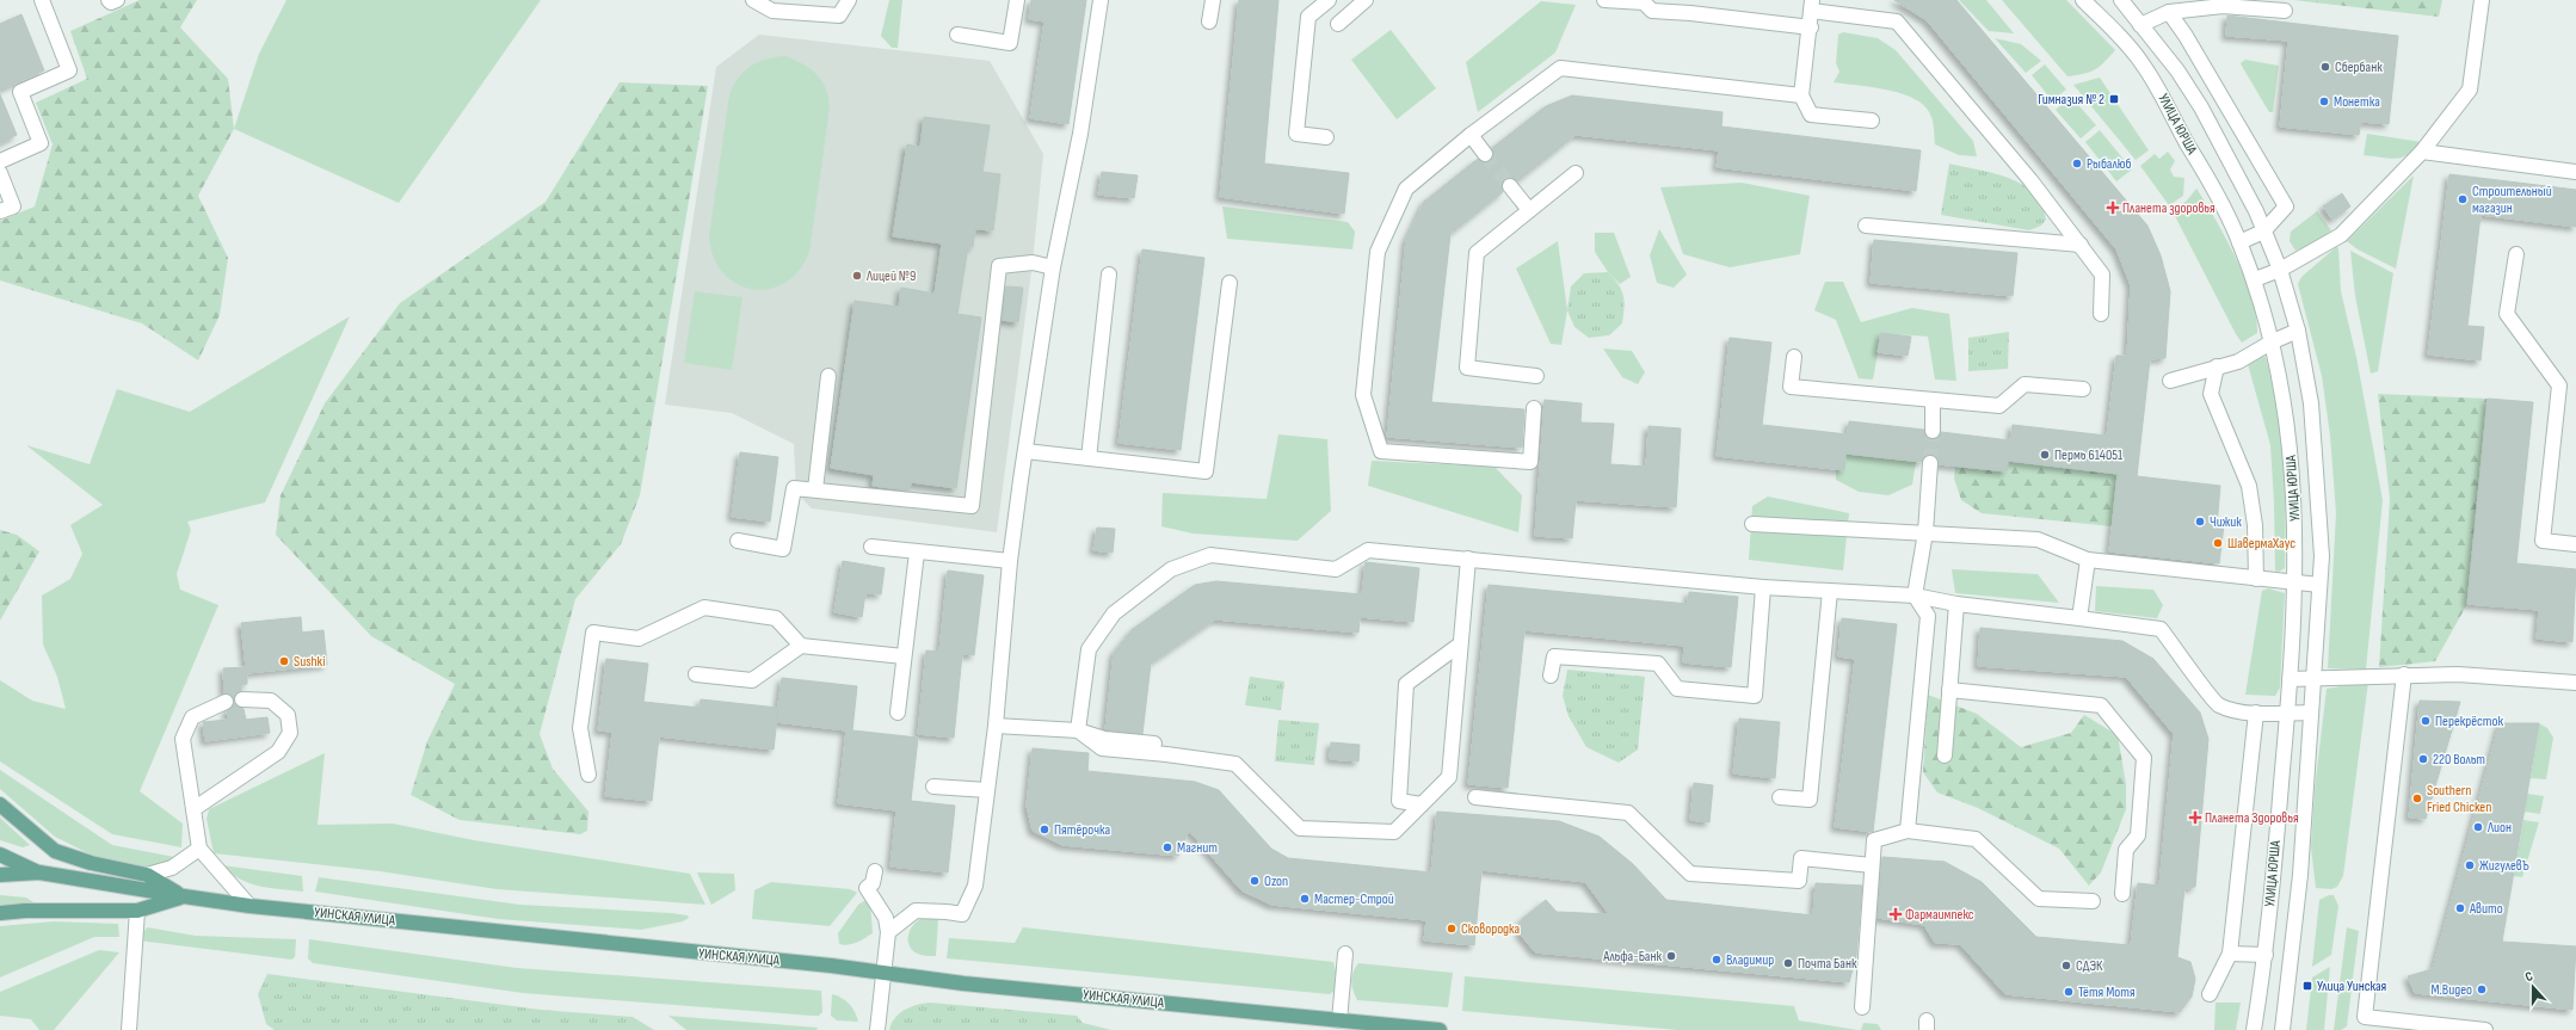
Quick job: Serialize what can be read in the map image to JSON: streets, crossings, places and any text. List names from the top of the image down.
{
  "streets": {
    "main road": ["УИНСКАЯ УЛИЦА"],
    "street": ["УЛИЦА ЮРША"]
  },
  "places": {
    "other": [
      "Сбербанк",
      "Монетка",
      "Рыбалюб",
      "Строительный магазин",
      "Лицей №9",
      "Пермь 614051",
      "Чижик",
      "ШавермаХаус",
      "Sushki",
      "Перекрёсток",
      "220 Вольт",
      "Southern Fried Chicken",
      "Лион",
      "Пятёрочка",
      "Магнит",
      "ЖигулевЪ",
      "Ozon",
      "Мастер-Строй",
      "Авито",
      "Сковородка",
      "Альфа-Банк",
      "Владимир",
      "Почта Банк",
      "СДЭК",
      "М.Видео",
      "Тётя Мотя"
    ],
    "transit": ["Гимназия № 2", "Улица Уинская"],
    "health": ["Планета здоровья", "Планета Здоровья", "Фармаимпекс"]
  },
  "north": "top"
}
